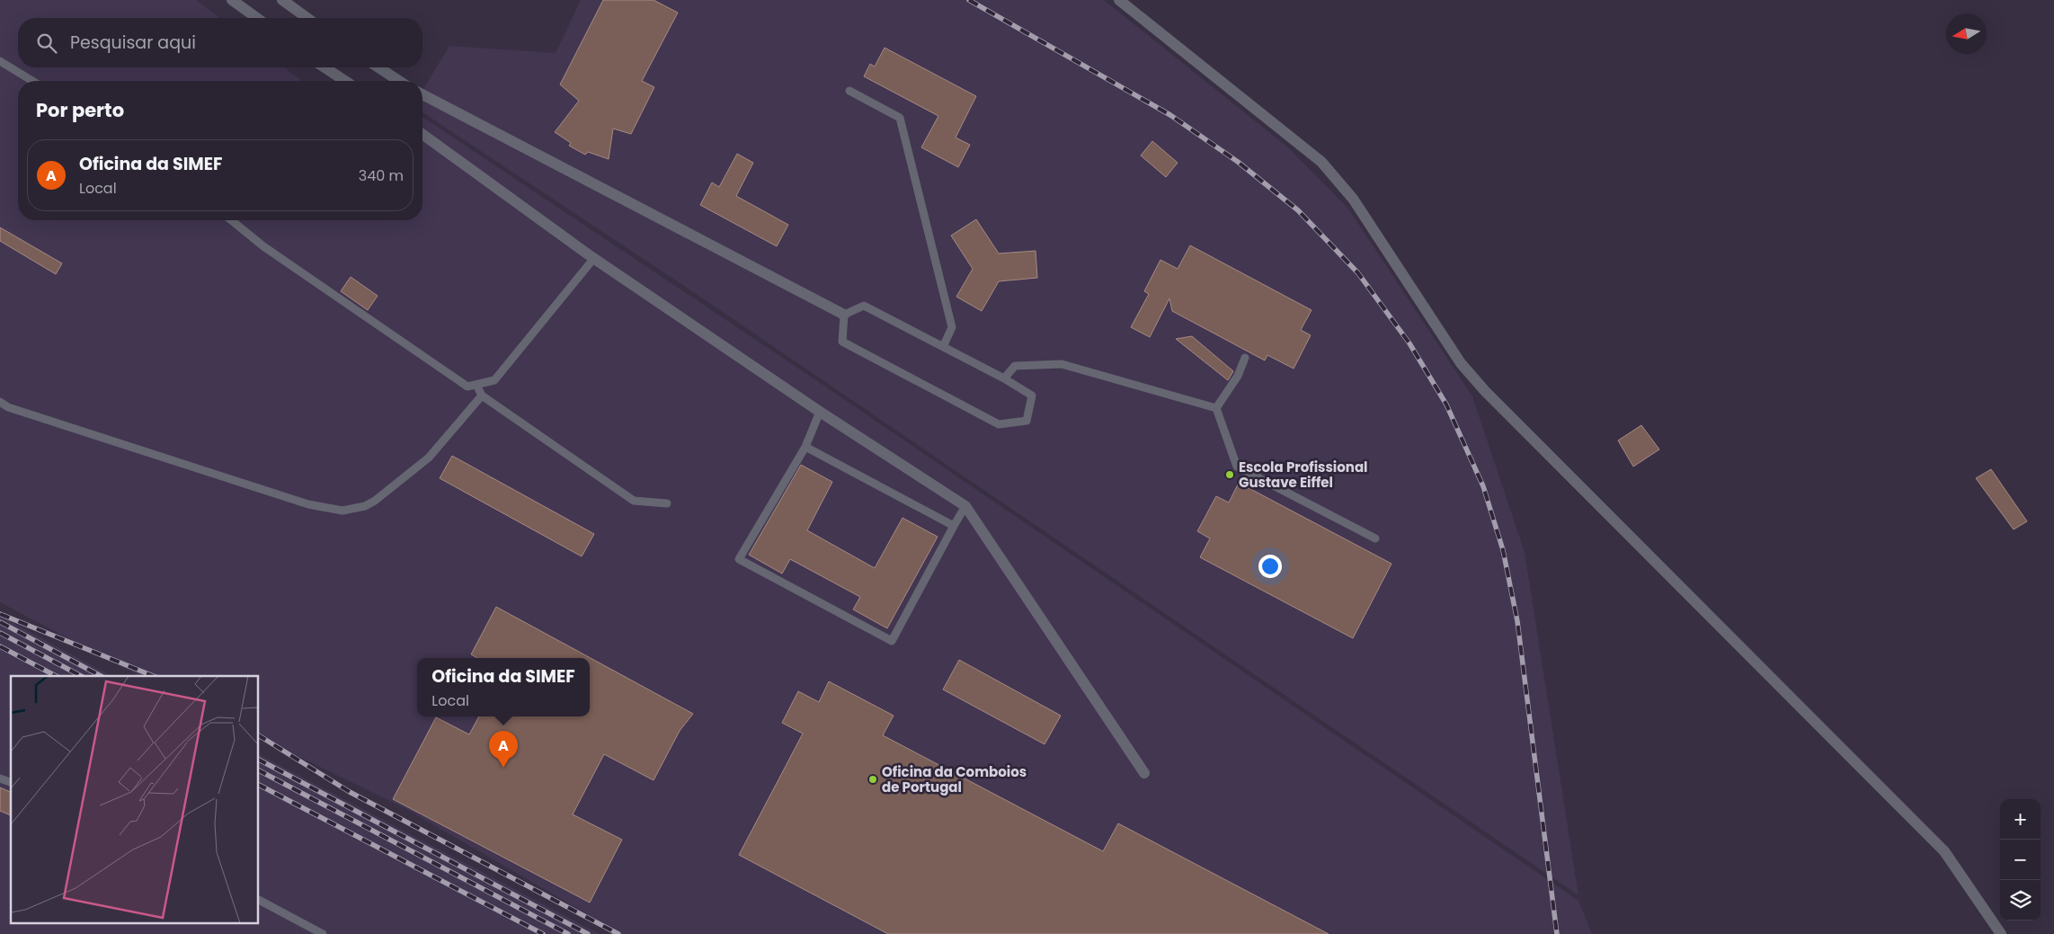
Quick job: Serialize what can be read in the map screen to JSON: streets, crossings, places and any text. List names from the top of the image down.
{
  "places": ["Escola Profissional Gustave Eiffel", "Oficina da Comboios de Portugal"],
  "north": "left",
  "page": {
    "search": "Pesquisar aqui",
    "heading": "Por perto",
    "list": [
      {
        "mark": "A",
        "name": "Oficina da SIMEF",
        "note": "Local",
        "value": "340 m"
      }
    ],
    "popup": ["Oficina da SIMEF", "Local"],
    "pins": "A",
    "map_buttons": ["+", "−"]
  }
}
